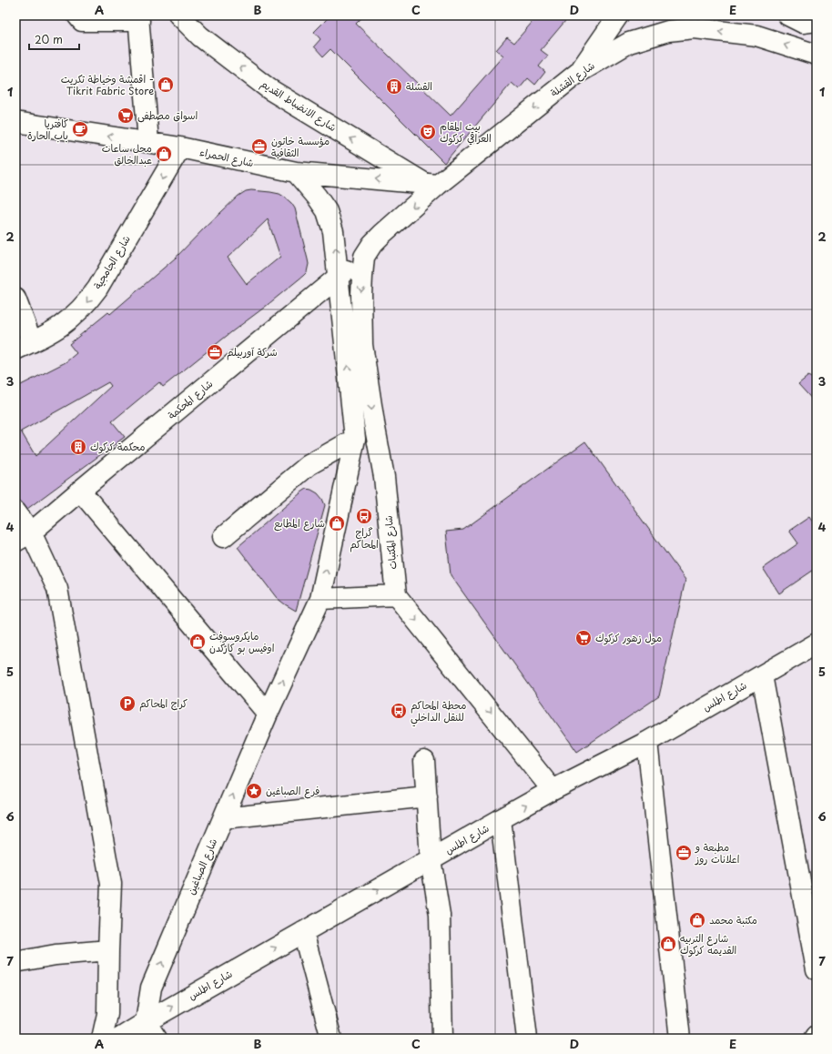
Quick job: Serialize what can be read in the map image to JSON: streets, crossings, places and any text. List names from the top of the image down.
{
  "streets": {
    "street": [
      "شارع القشلة",
      "شارع الانضباط القديم",
      "شارع الحمراء",
      "شارع الجامجية",
      "شارع المحكمة",
      "شارع المكتبات",
      "شارع اطلس",
      "شارع الصباغين"
    ]
  },
  "crossings": [
    ["شارع القشلة", "شارع الانضباط القديم"],
    ["شارع القشلة", "شارع الحمراء"],
    ["شارع القشلة", "شارع المحكمة"],
    ["شارع القشلة", "شارع المكتبات"],
    ["شارع الانضباط القديم", "شارع الحمراء"],
    ["شارع الحمراء", "شارع الجامجية"],
    ["شارع المحكمة", "شارع المكتبات"],
    ["شارع اطلس", "شارع الصباغين"]
  ],
  "one_way": [
    "شارع القشلة",
    "شارع الانضباط القديم",
    "شارع الحمراء",
    "شارع الجامجية",
    "شارع الصباغين"
  ],
  "places": {
    "shop": [
      "اقمشة وخياطة تكريت - Tikrit Fabric Store",
      "محل ساعات عبدالخالق",
      "شارع المطابع",
      "مايكروسوفت اوفيس بو كاركدن",
      "مكتبة محمد",
      "شارع التربيه القديمه كركوك"
    ],
    "building": ["القشلة", "محكمة كركوك"],
    "supermarket": ["اسواق مصطفى", "مول زهور كركوك"],
    "cafe": ["كافتريا باب الحارة"],
    "theatre": ["بيت المقام العراقي كركوك"],
    "office": ["مؤسسة خاتون الثقافية", "شركة آوربيلم", "مطبعة و اعلانات روز"],
    "bus stop": ["گراج المحاكم", "محطة المحاكم للنقل الداخلي"],
    "parking": ["كراج المحاكم"],
    "place": ["فرع الصباغين"]
  },
  "scale_bar": "20 m",
  "grid": {
    "columns": [
      "A",
      "B",
      "C",
      "D",
      "E"
    ],
    "rows": [
      "1",
      "2",
      "3",
      "4",
      "5",
      "6",
      "7"
    ]
  }
}
